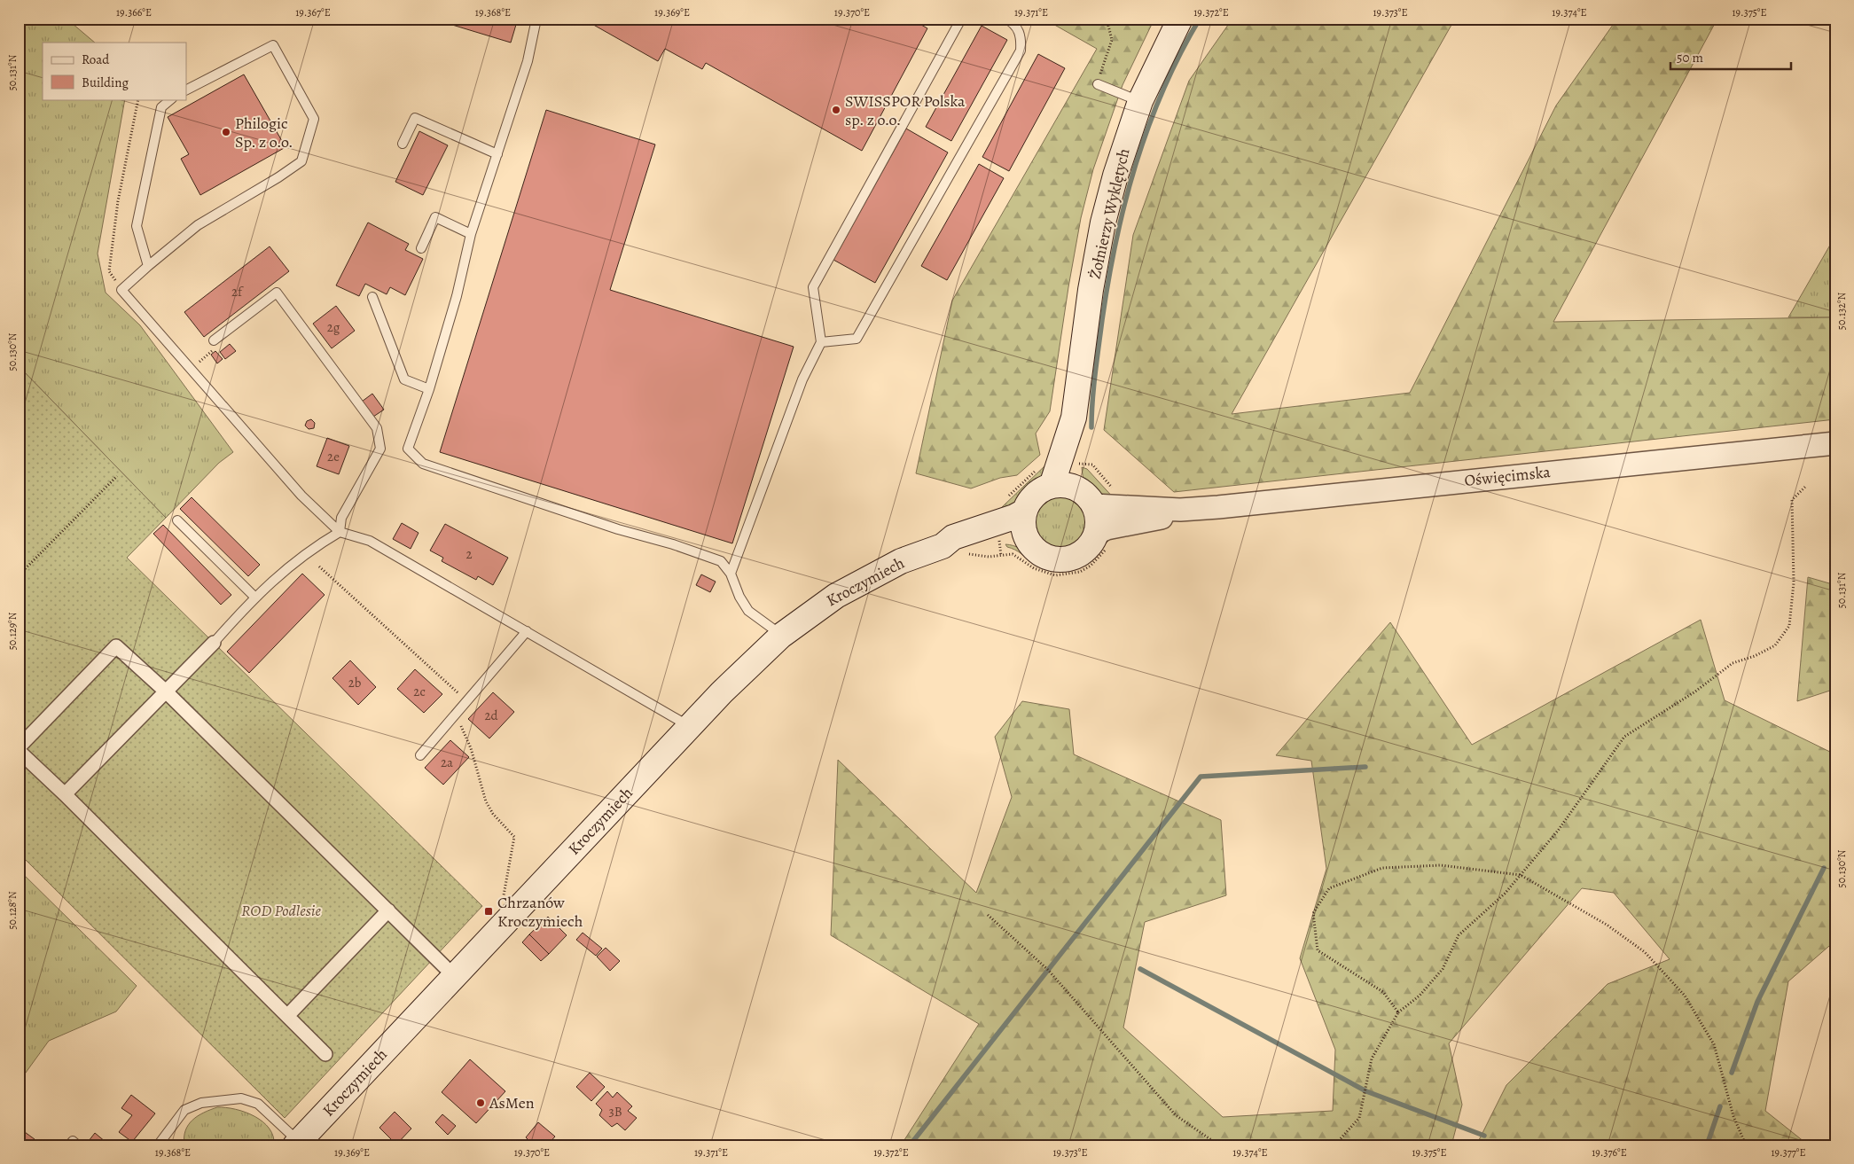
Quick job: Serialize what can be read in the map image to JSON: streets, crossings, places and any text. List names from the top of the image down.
{
  "streets": {
    "main road": ["Żołnierzy Wyklętych", "Kroczymiech"],
    "street": ["Oświęcimska"]
  },
  "crossings": [
    ["Żołnierzy Wyklętych", "Oświęcimska"],
    ["Żołnierzy Wyklętych", "Kroczymiech"],
    ["Oświęcimska", "Kroczymiech"]
  ],
  "parks": ["ROD Podlesie"],
  "places": {
    "other": ["SWISSPOR Polska sp. z o.o.", "Philogic Sp. z o.o.", "AsMen"],
    "transit": ["Chrzanów Kroczymiech"]
  },
  "house_numbers": [
    "2f",
    "2g",
    "2e",
    "2",
    "2b",
    "2c",
    "2d",
    "2a",
    "3B"
  ],
  "legend": ["Road", "Building"],
  "scale_bar": "50 m",
  "coordinates": [
    "19.366°E",
    "19.367°E",
    "19.368°E",
    "19.369°E",
    "19.370°E",
    "19.371°E",
    "19.372°E",
    "19.373°E",
    "19.374°E",
    "19.375°E",
    "50.131°N",
    "50.132°N",
    "50.130°N",
    "50.129°N",
    "50.128°N",
    "19.376°E",
    "19.377°E"
  ]
}
